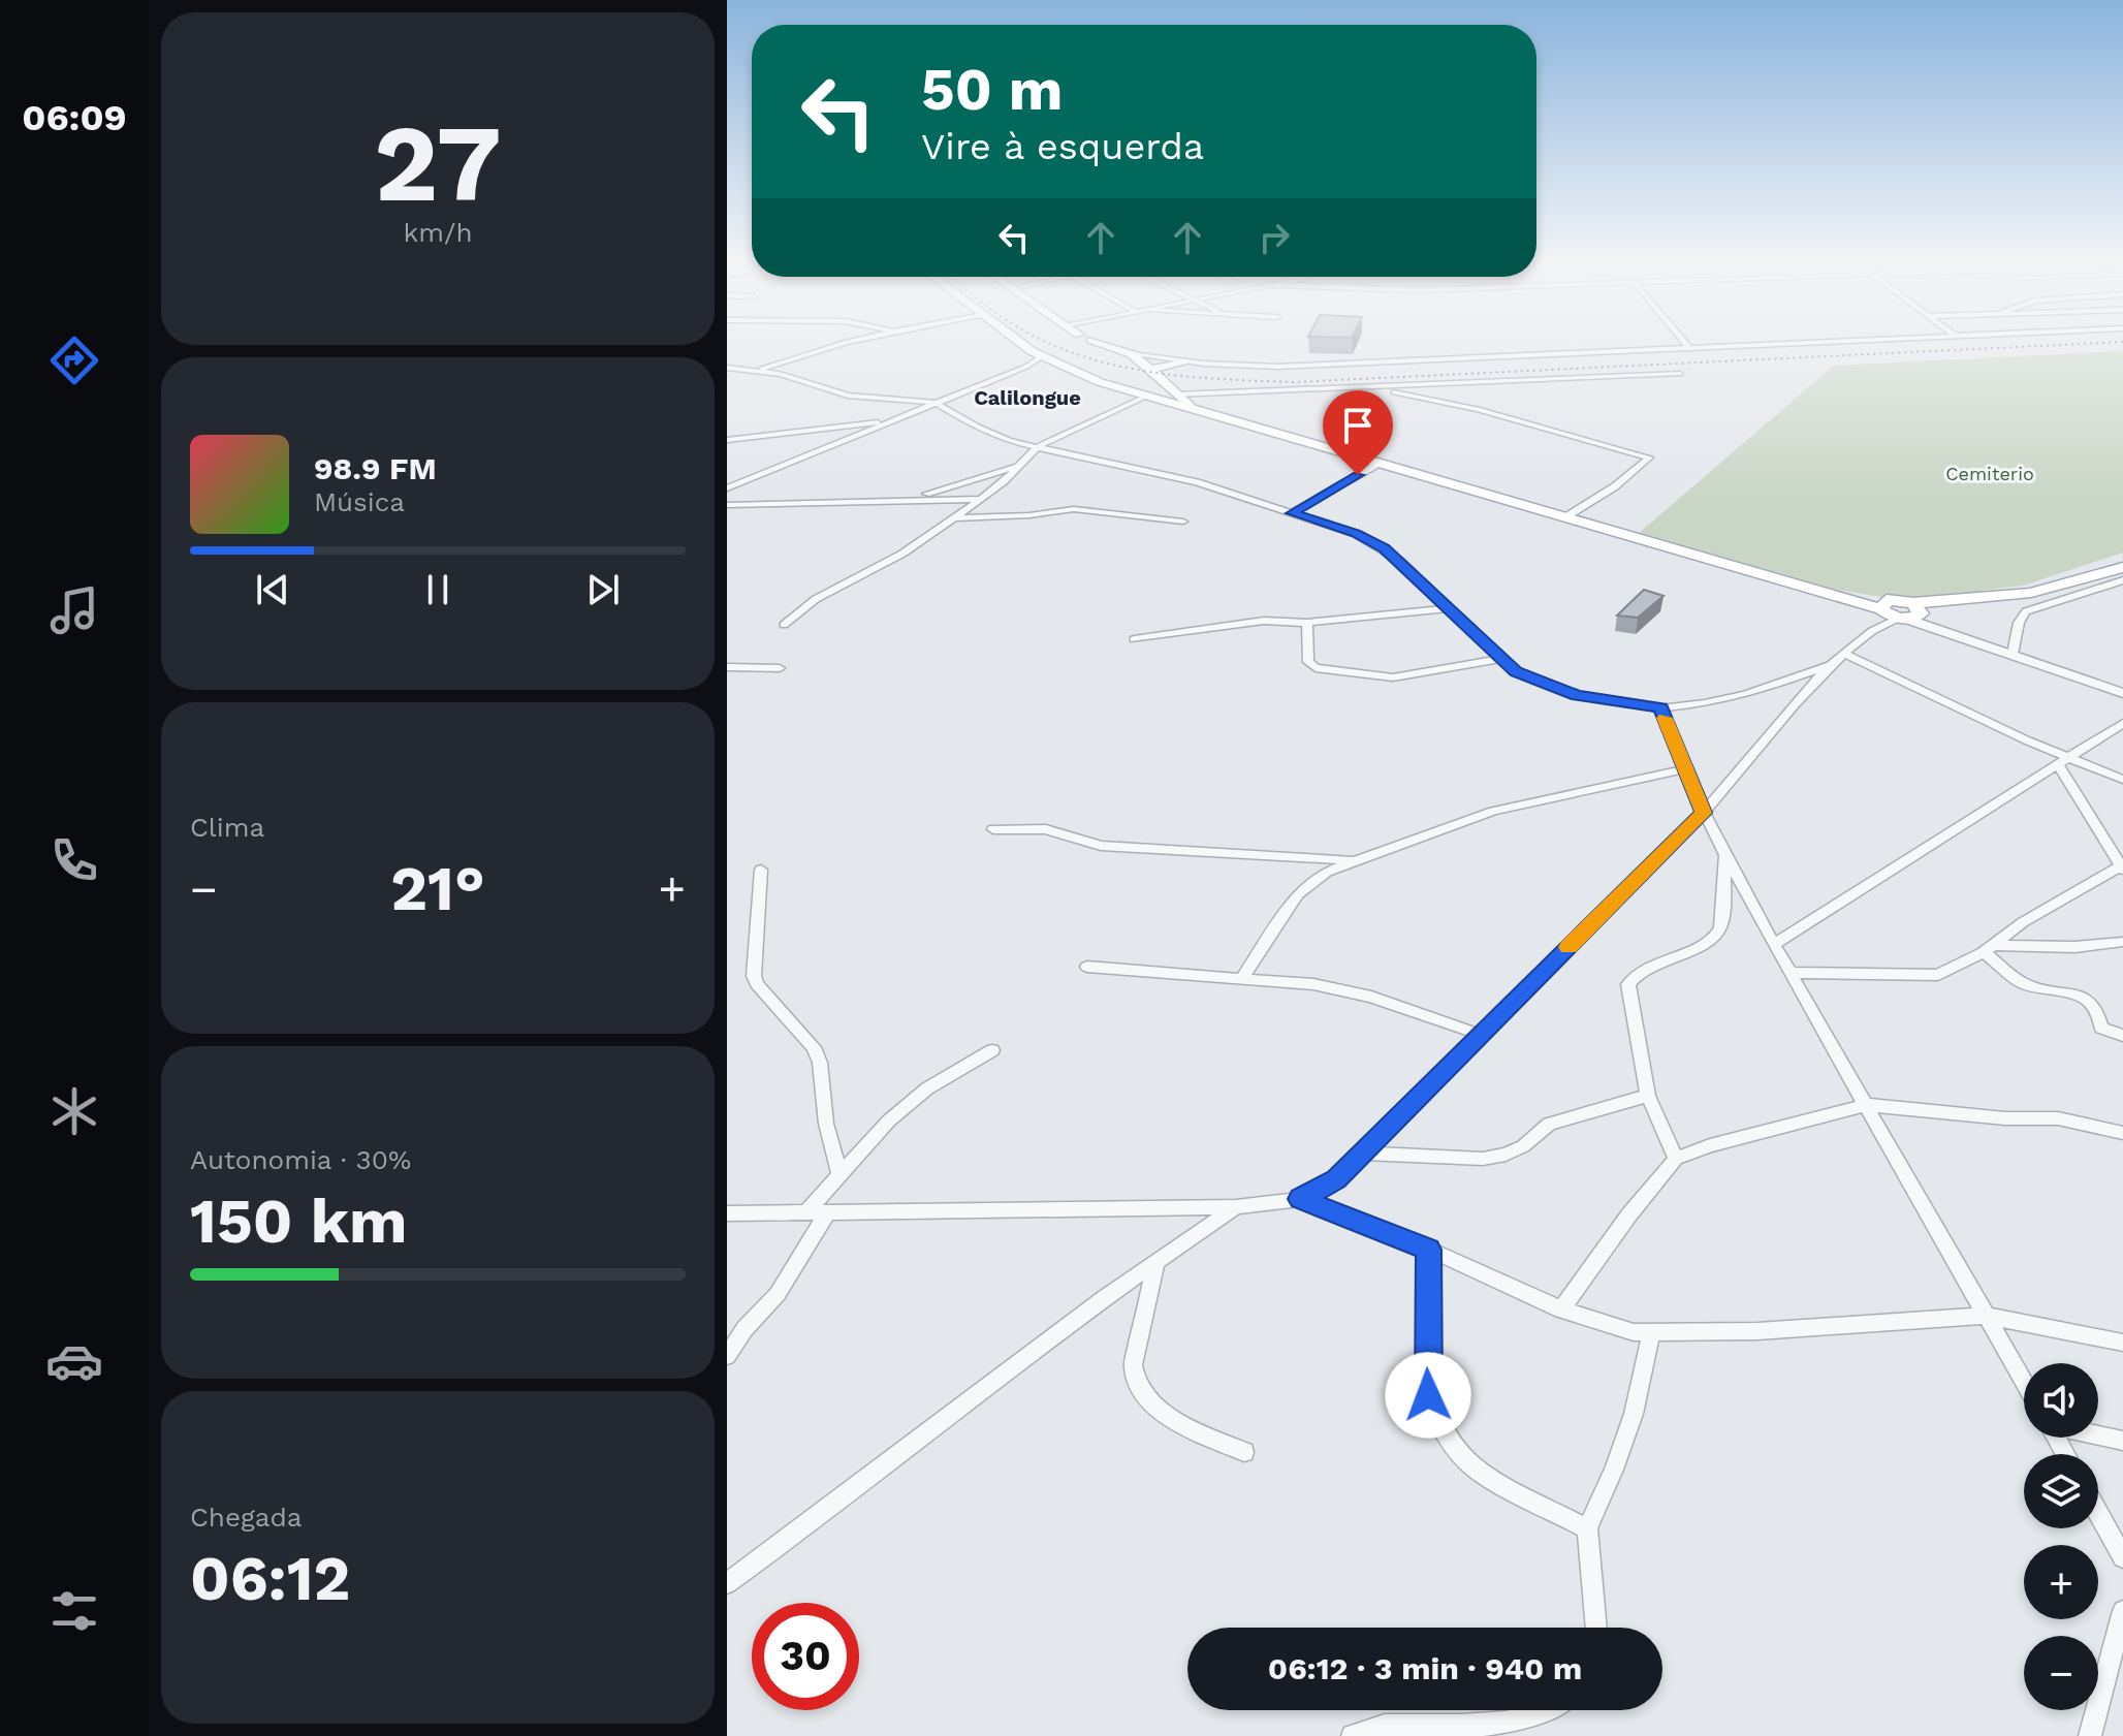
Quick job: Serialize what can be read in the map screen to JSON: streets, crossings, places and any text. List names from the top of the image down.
{
  "districts": ["Calilongue"],
  "parks": ["Cemiterio"],
  "page": {
    "tabs": "06:09",
    "tile": [
      ["27", "km/h"],
      "Clima",
      ["Autonomia · 30%", "150 km"],
      ["Chegada", "06:12"]
    ],
    "turn": ["50 m", "Vire à esquerda"],
    "song": ["98.9 FM", "Música"],
    "heat": ["−", "21°", "+"],
    "map_buttons": ["+", "−"],
    "limit": "30",
    "trip": "06:12 · 3 min · 940 m"
  }
}
